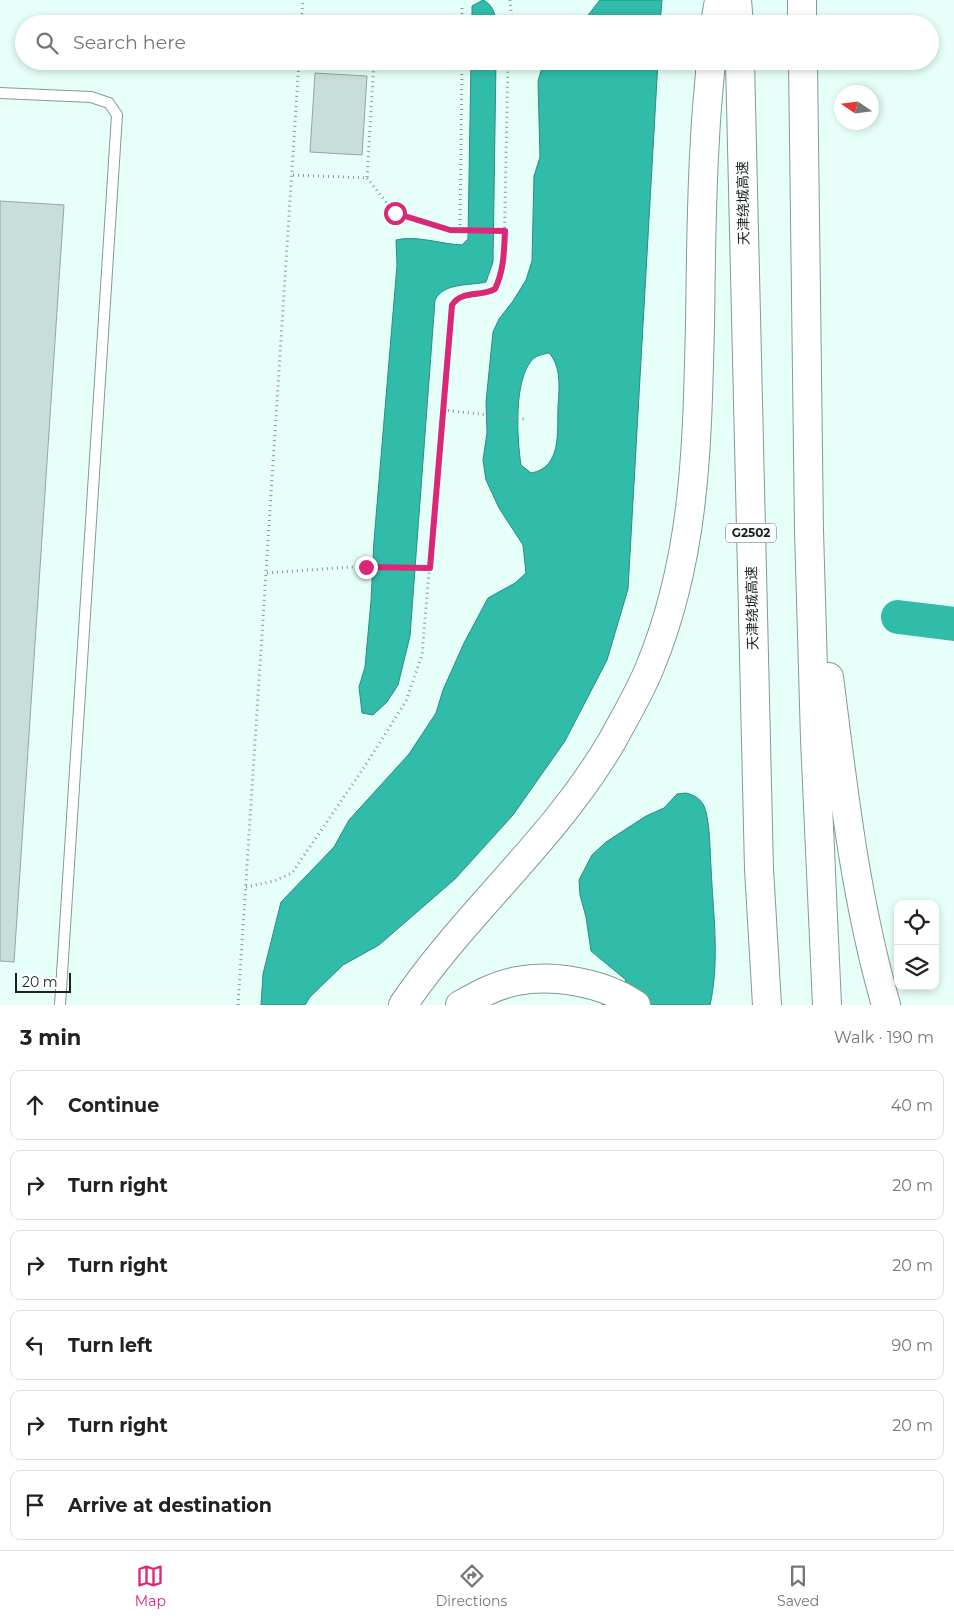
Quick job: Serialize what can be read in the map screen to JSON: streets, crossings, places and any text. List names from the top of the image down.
{
  "streets": {
    "highway": ["天津绕城高速", "G2502"]
  },
  "scale_bar": "20 m",
  "north": "left",
  "page": {
    "search": "Search here",
    "scale": "20 m",
    "heading": ["3 min", "Walk · 190 m"],
    "list": [
      ["Continue", "40 m"],
      ["Turn right", "20 m"],
      ["Turn right", "20 m"],
      ["Turn left", "90 m"],
      ["Turn right", "20 m"],
      "Arrive at destination"
    ],
    "nav": ["Map", "Directions", "Saved"]
  }
}
